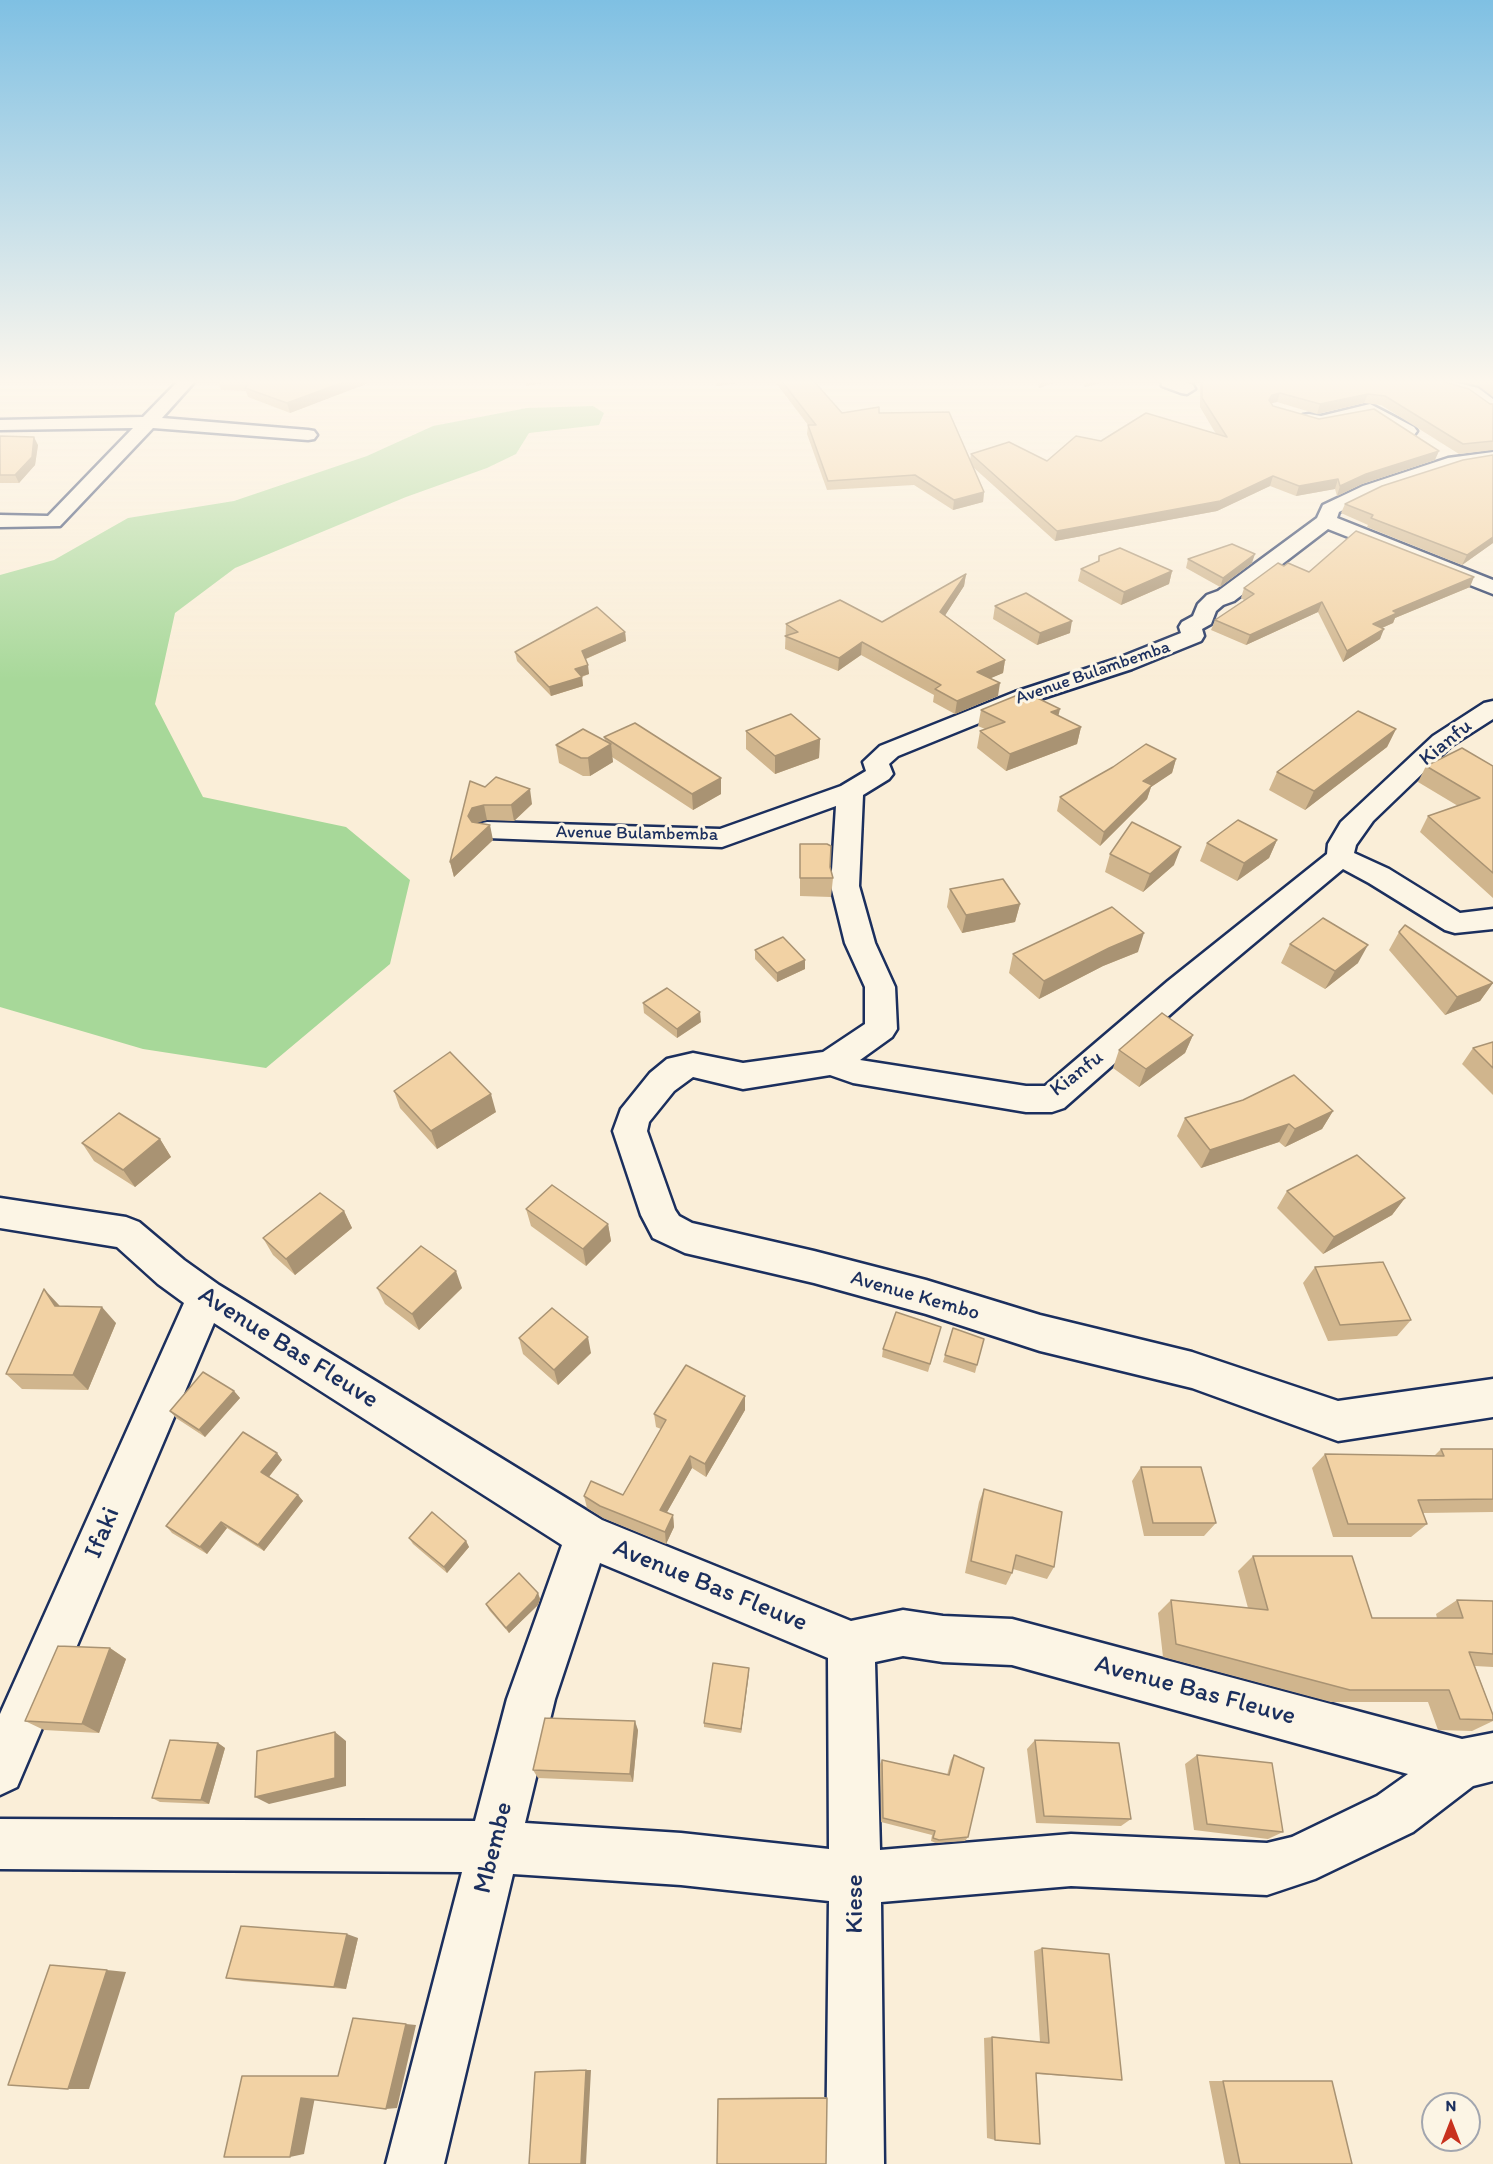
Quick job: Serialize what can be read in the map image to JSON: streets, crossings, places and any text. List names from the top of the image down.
{
  "streets": {
    "street": [
      "Avenue Bulambemba",
      "Kianfu",
      "Avenue Kembo",
      "Avenue Bas Fleuve",
      "Ifaki",
      "Mbembe",
      "Kiese"
    ]
  },
  "crossings": [
    ["Kianfu", "Avenue Kembo"],
    ["Avenue Bas Fleuve", "Ifaki"],
    ["Avenue Bas Fleuve", "Mbembe"],
    ["Avenue Bas Fleuve", "Kiese"]
  ],
  "north": "top"
}
